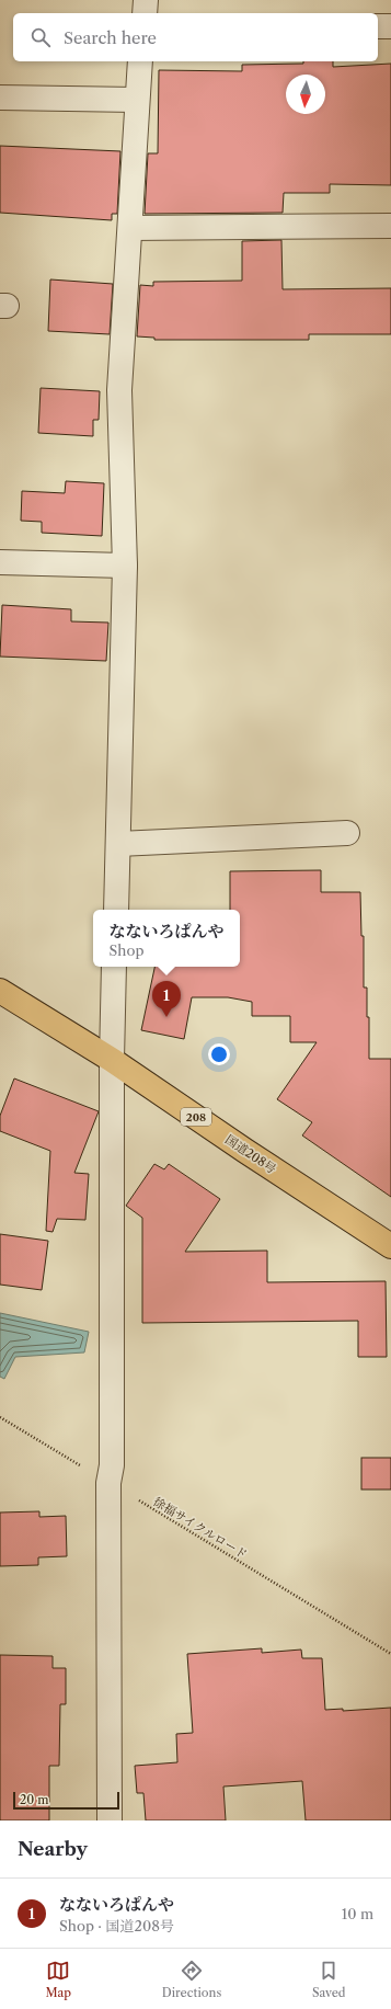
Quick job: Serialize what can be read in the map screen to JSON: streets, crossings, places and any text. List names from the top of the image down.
{
  "streets": {
    "highway": ["208", "国道208号"],
    "path": ["徐福サイクルロード"]
  },
  "scale_bar": "20 m",
  "north": "bottom",
  "page": {
    "search": "Search here",
    "popup": ["なないろぱんや", "Shop"],
    "pins": "1",
    "scale": "20 m",
    "heading": "Nearby",
    "list": [
      {
        "mark": "1",
        "name": "なないろぱんや",
        "note": "Shop · 国道208号",
        "value": "10 m"
      }
    ],
    "nav": ["Map", "Directions", "Saved"]
  }
}
